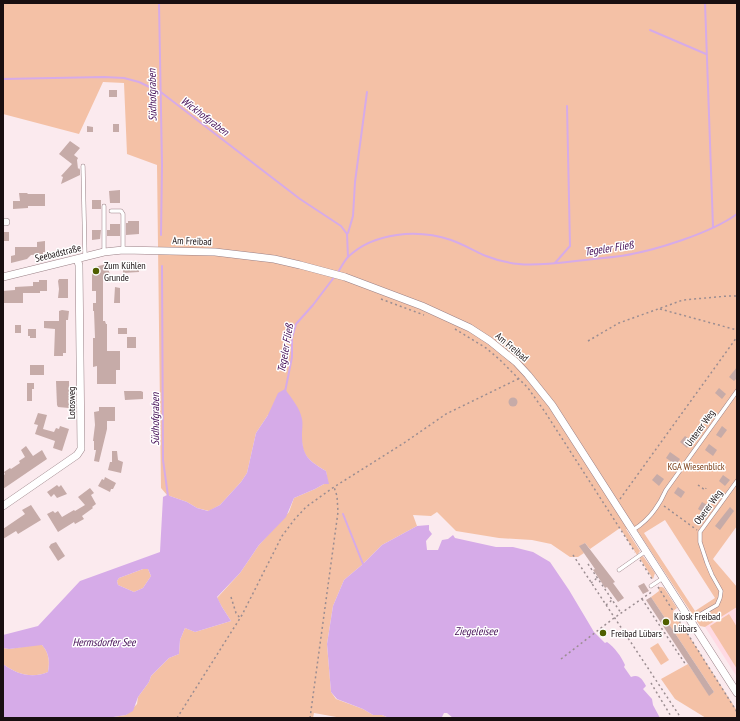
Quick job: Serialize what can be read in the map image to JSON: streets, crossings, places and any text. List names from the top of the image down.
{
  "streets": {
    "street": ["Am Freibad", "Seebadstraße", "Lotosweg"],
    "lane": ["Unterer Weg", "Oberer Weg"]
  },
  "crossings": [
    ["Am Freibad", "Seebadstraße"],
    ["Am Freibad", "Unterer Weg"],
    ["Am Freibad", "Oberer Weg"],
    ["Seebadstraße", "Lotosweg"]
  ],
  "water": [
    "Südhofgraben",
    "Wickhofgraben",
    "Tegeler Fließ",
    "Ziegeleisee",
    "Hermsdorfer See"
  ],
  "parks": ["KGA Wiesenblick"],
  "places": ["Zum Kühlen Grunde", "Kiosk Freibad Lübars", "Freibad Lübars"]
}
